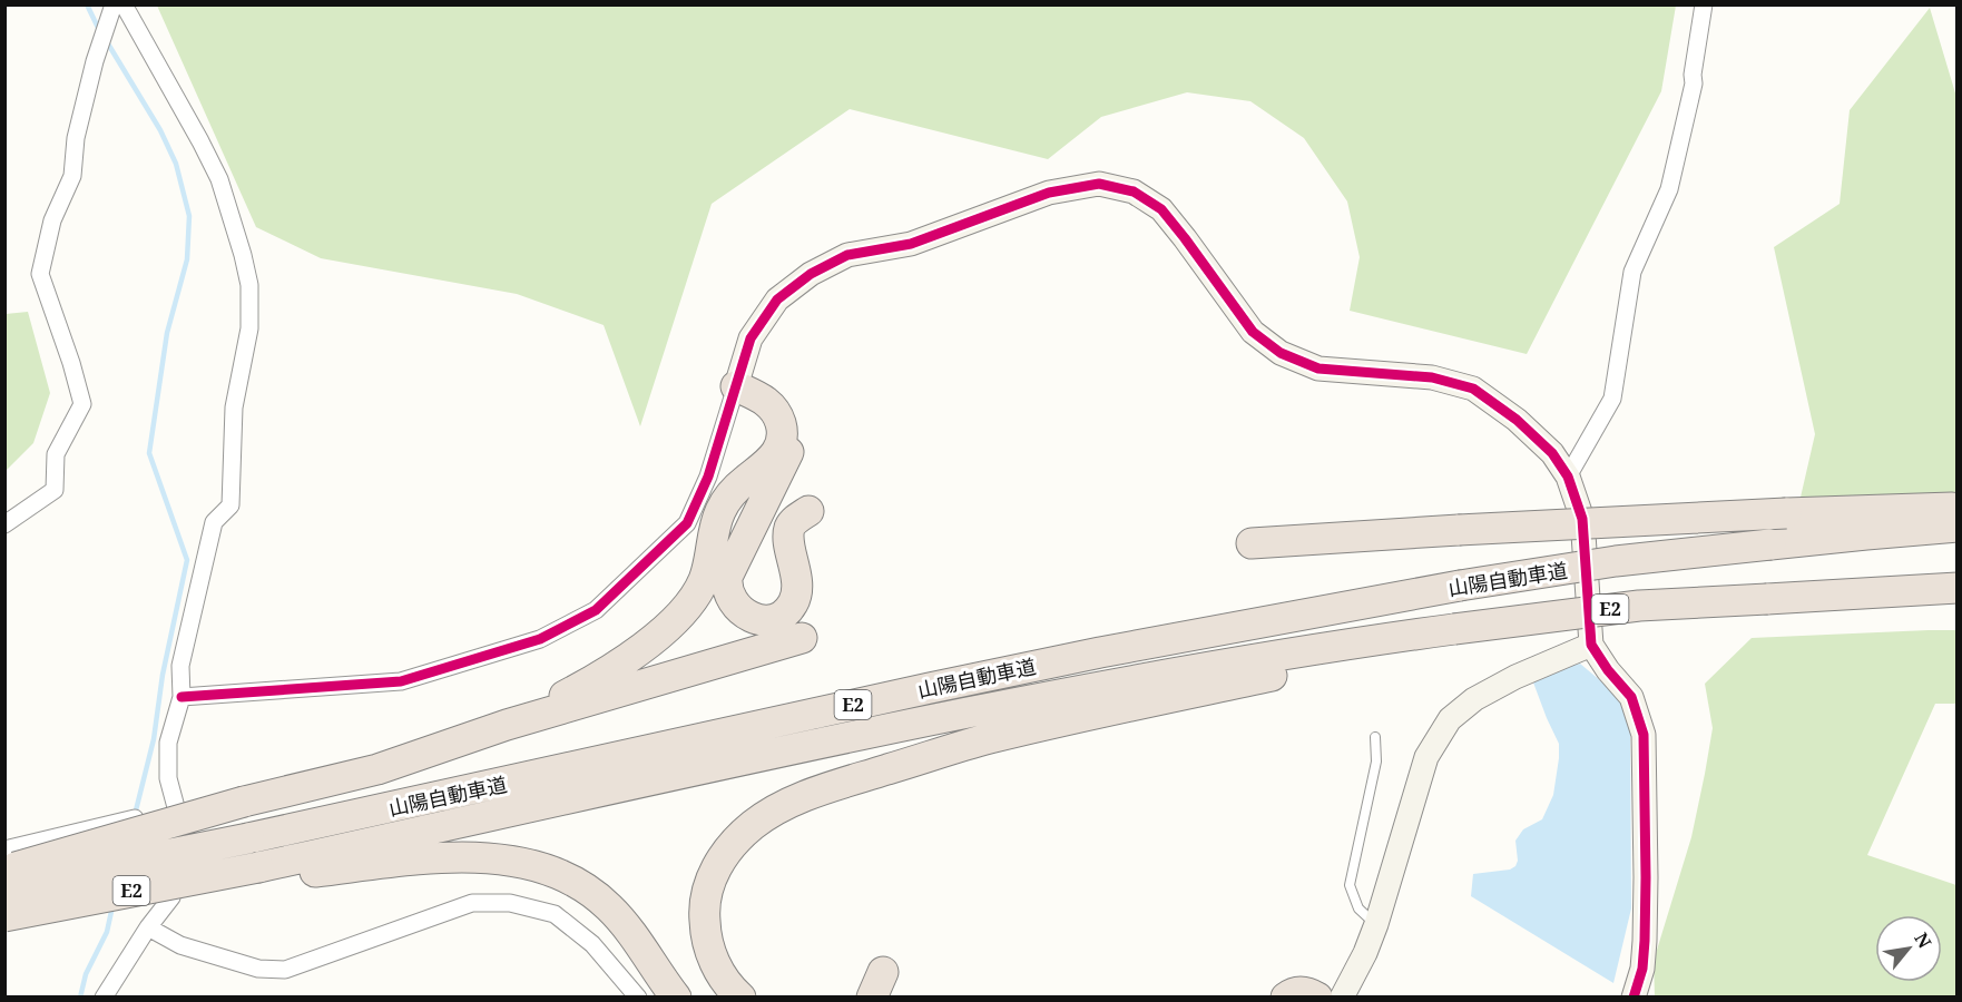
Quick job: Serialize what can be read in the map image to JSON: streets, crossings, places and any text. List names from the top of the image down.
{
  "streets": {
    "highway": ["山陽自動車道", "E2"]
  },
  "north": "top right"
}
